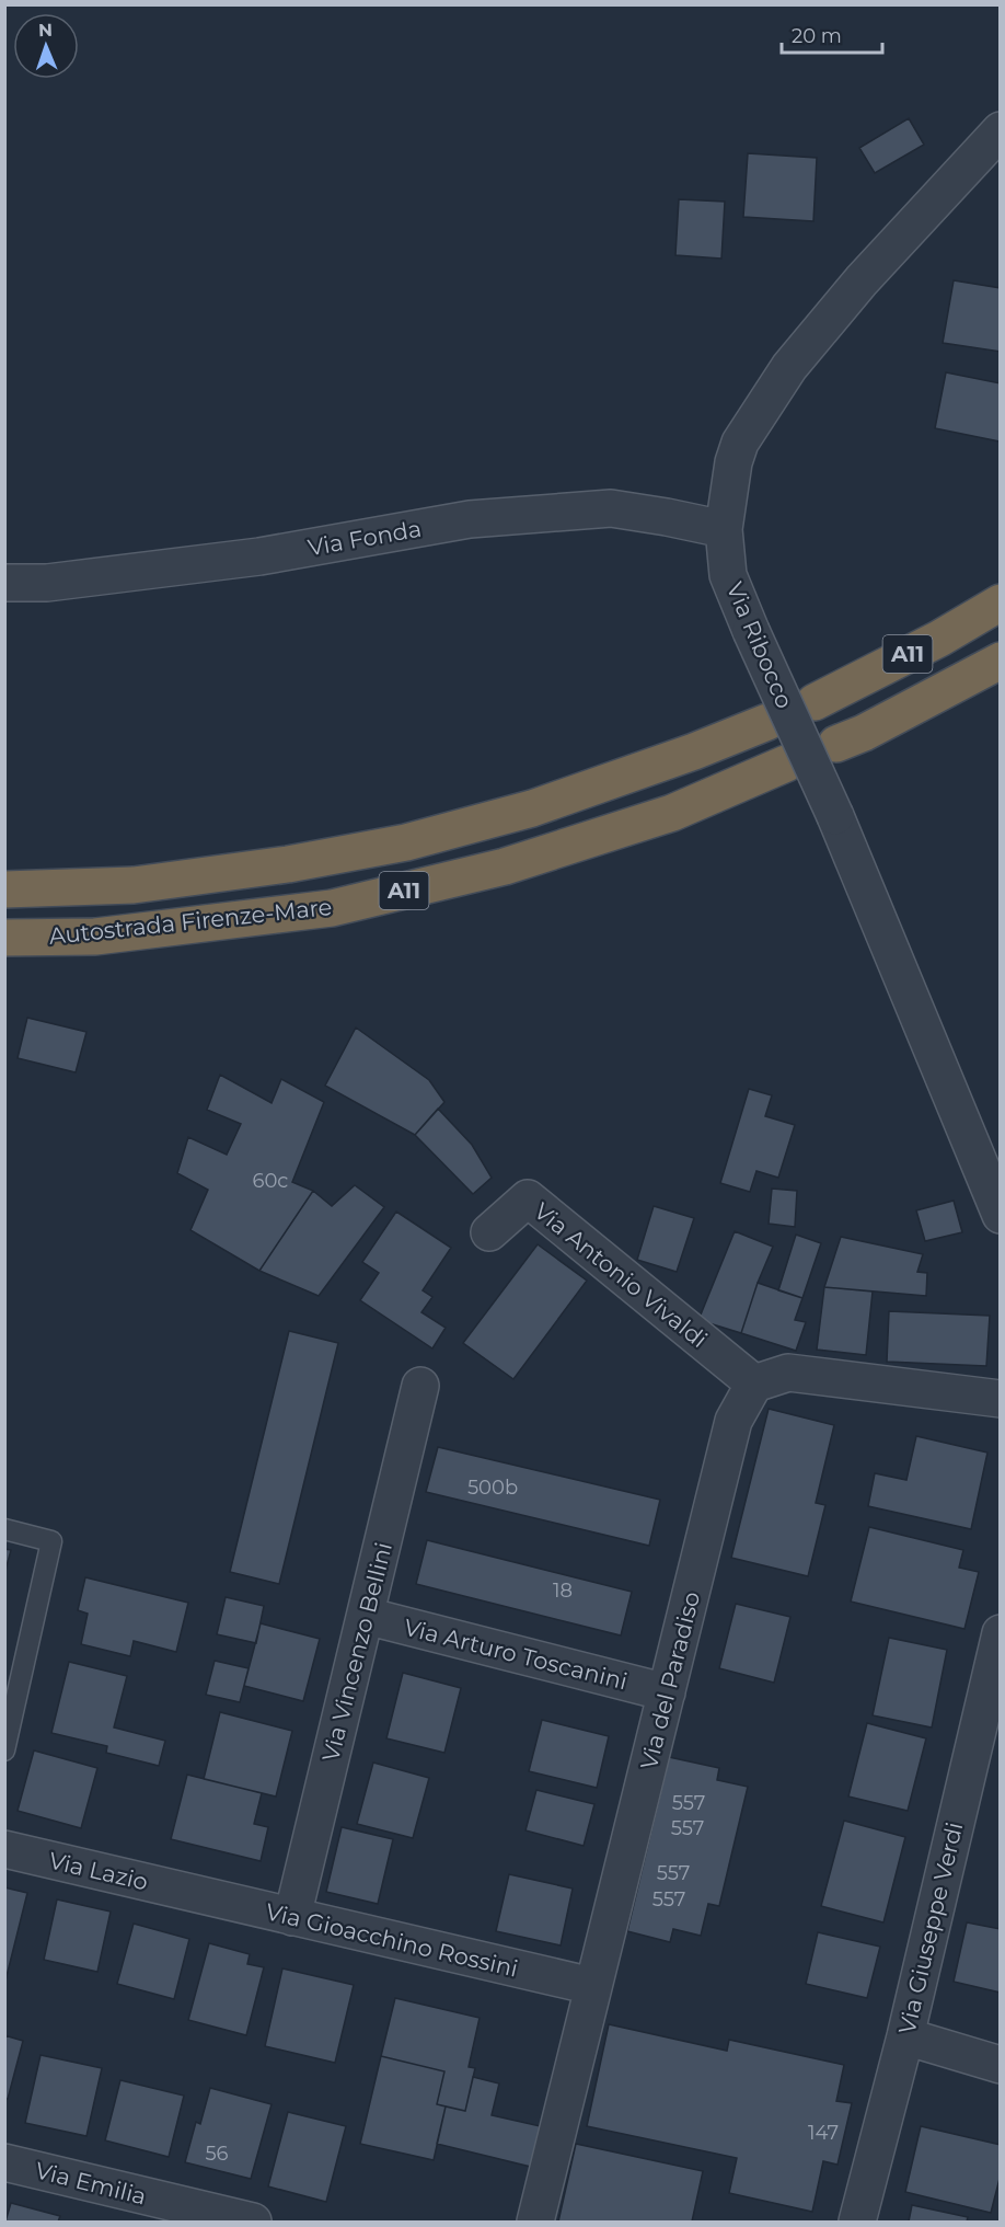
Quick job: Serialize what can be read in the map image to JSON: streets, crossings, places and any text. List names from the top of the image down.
{
  "streets": {
    "highway": ["A11", "Autostrada Firenze-Mare"],
    "street": [
      "Via Fonda",
      "Via Ribocco",
      "Via Antonio Vivaldi",
      "Via Vincenzo Bellini",
      "Via Arturo Toscanini",
      "Via del Paradiso",
      "Via Lazio",
      "Via Giuseppe Verdi",
      "Via Gioacchino Rossini",
      "Via Emilia"
    ]
  },
  "crossings": [
    ["Via Fonda", "Via Ribocco"],
    ["Via Antonio Vivaldi", "Via del Paradiso"],
    ["Via Vincenzo Bellini", "Via Arturo Toscanini"],
    ["Via Vincenzo Bellini", "Via Gioacchino Rossini"],
    ["Via Arturo Toscanini", "Via del Paradiso"],
    ["Via del Paradiso", "Via Gioacchino Rossini"],
    ["Via Lazio", "Via Gioacchino Rossini"]
  ],
  "house_numbers": [
    "60c",
    "500b",
    "18",
    "557",
    "557",
    "557",
    "557",
    "147",
    "56"
  ],
  "scale_bar": "20 m",
  "north": "top"
}
